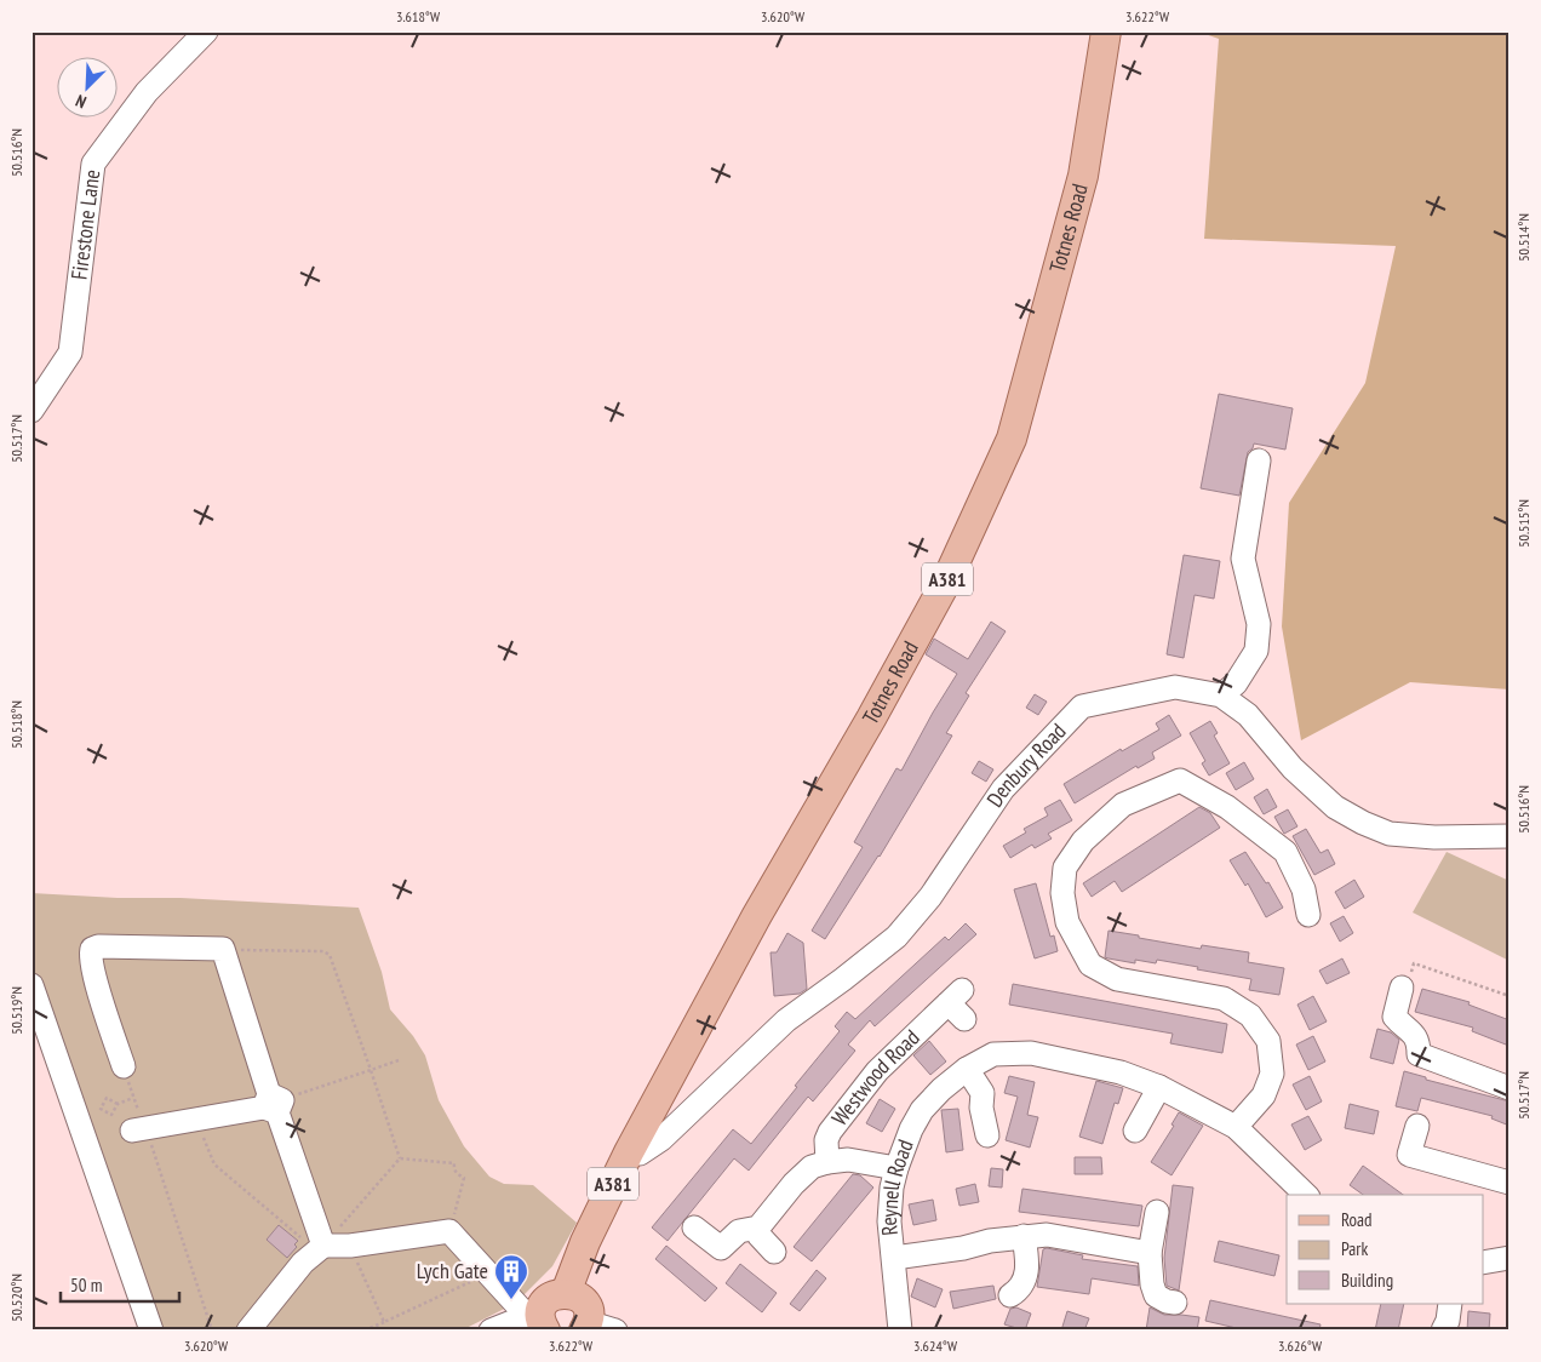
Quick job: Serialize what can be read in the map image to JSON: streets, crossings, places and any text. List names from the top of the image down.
{
  "streets": {
    "main road": ["Totnes Road", "A381"],
    "street": [
      "Firestone Lane",
      "Denbury Road",
      "Westwood Road",
      "Reynell Road"
    ]
  },
  "crossings": [
    ["Totnes Road", "Denbury Road"],
    ["Westwood Road", "Reynell Road"]
  ],
  "places": {
    "building": ["Lych Gate"]
  },
  "legend": ["Road", "Park", "Building"],
  "scale_bar": "50 m",
  "north": "bottom left",
  "coordinates": [
    "3.618°W",
    "3.620°W",
    "3.622°W",
    "50.516°N",
    "50.514°N",
    "50.517°N",
    "50.515°N",
    "50.518°N",
    "50.519°N",
    "50.520°N",
    "3.624°W",
    "3.626°W"
  ]
}
